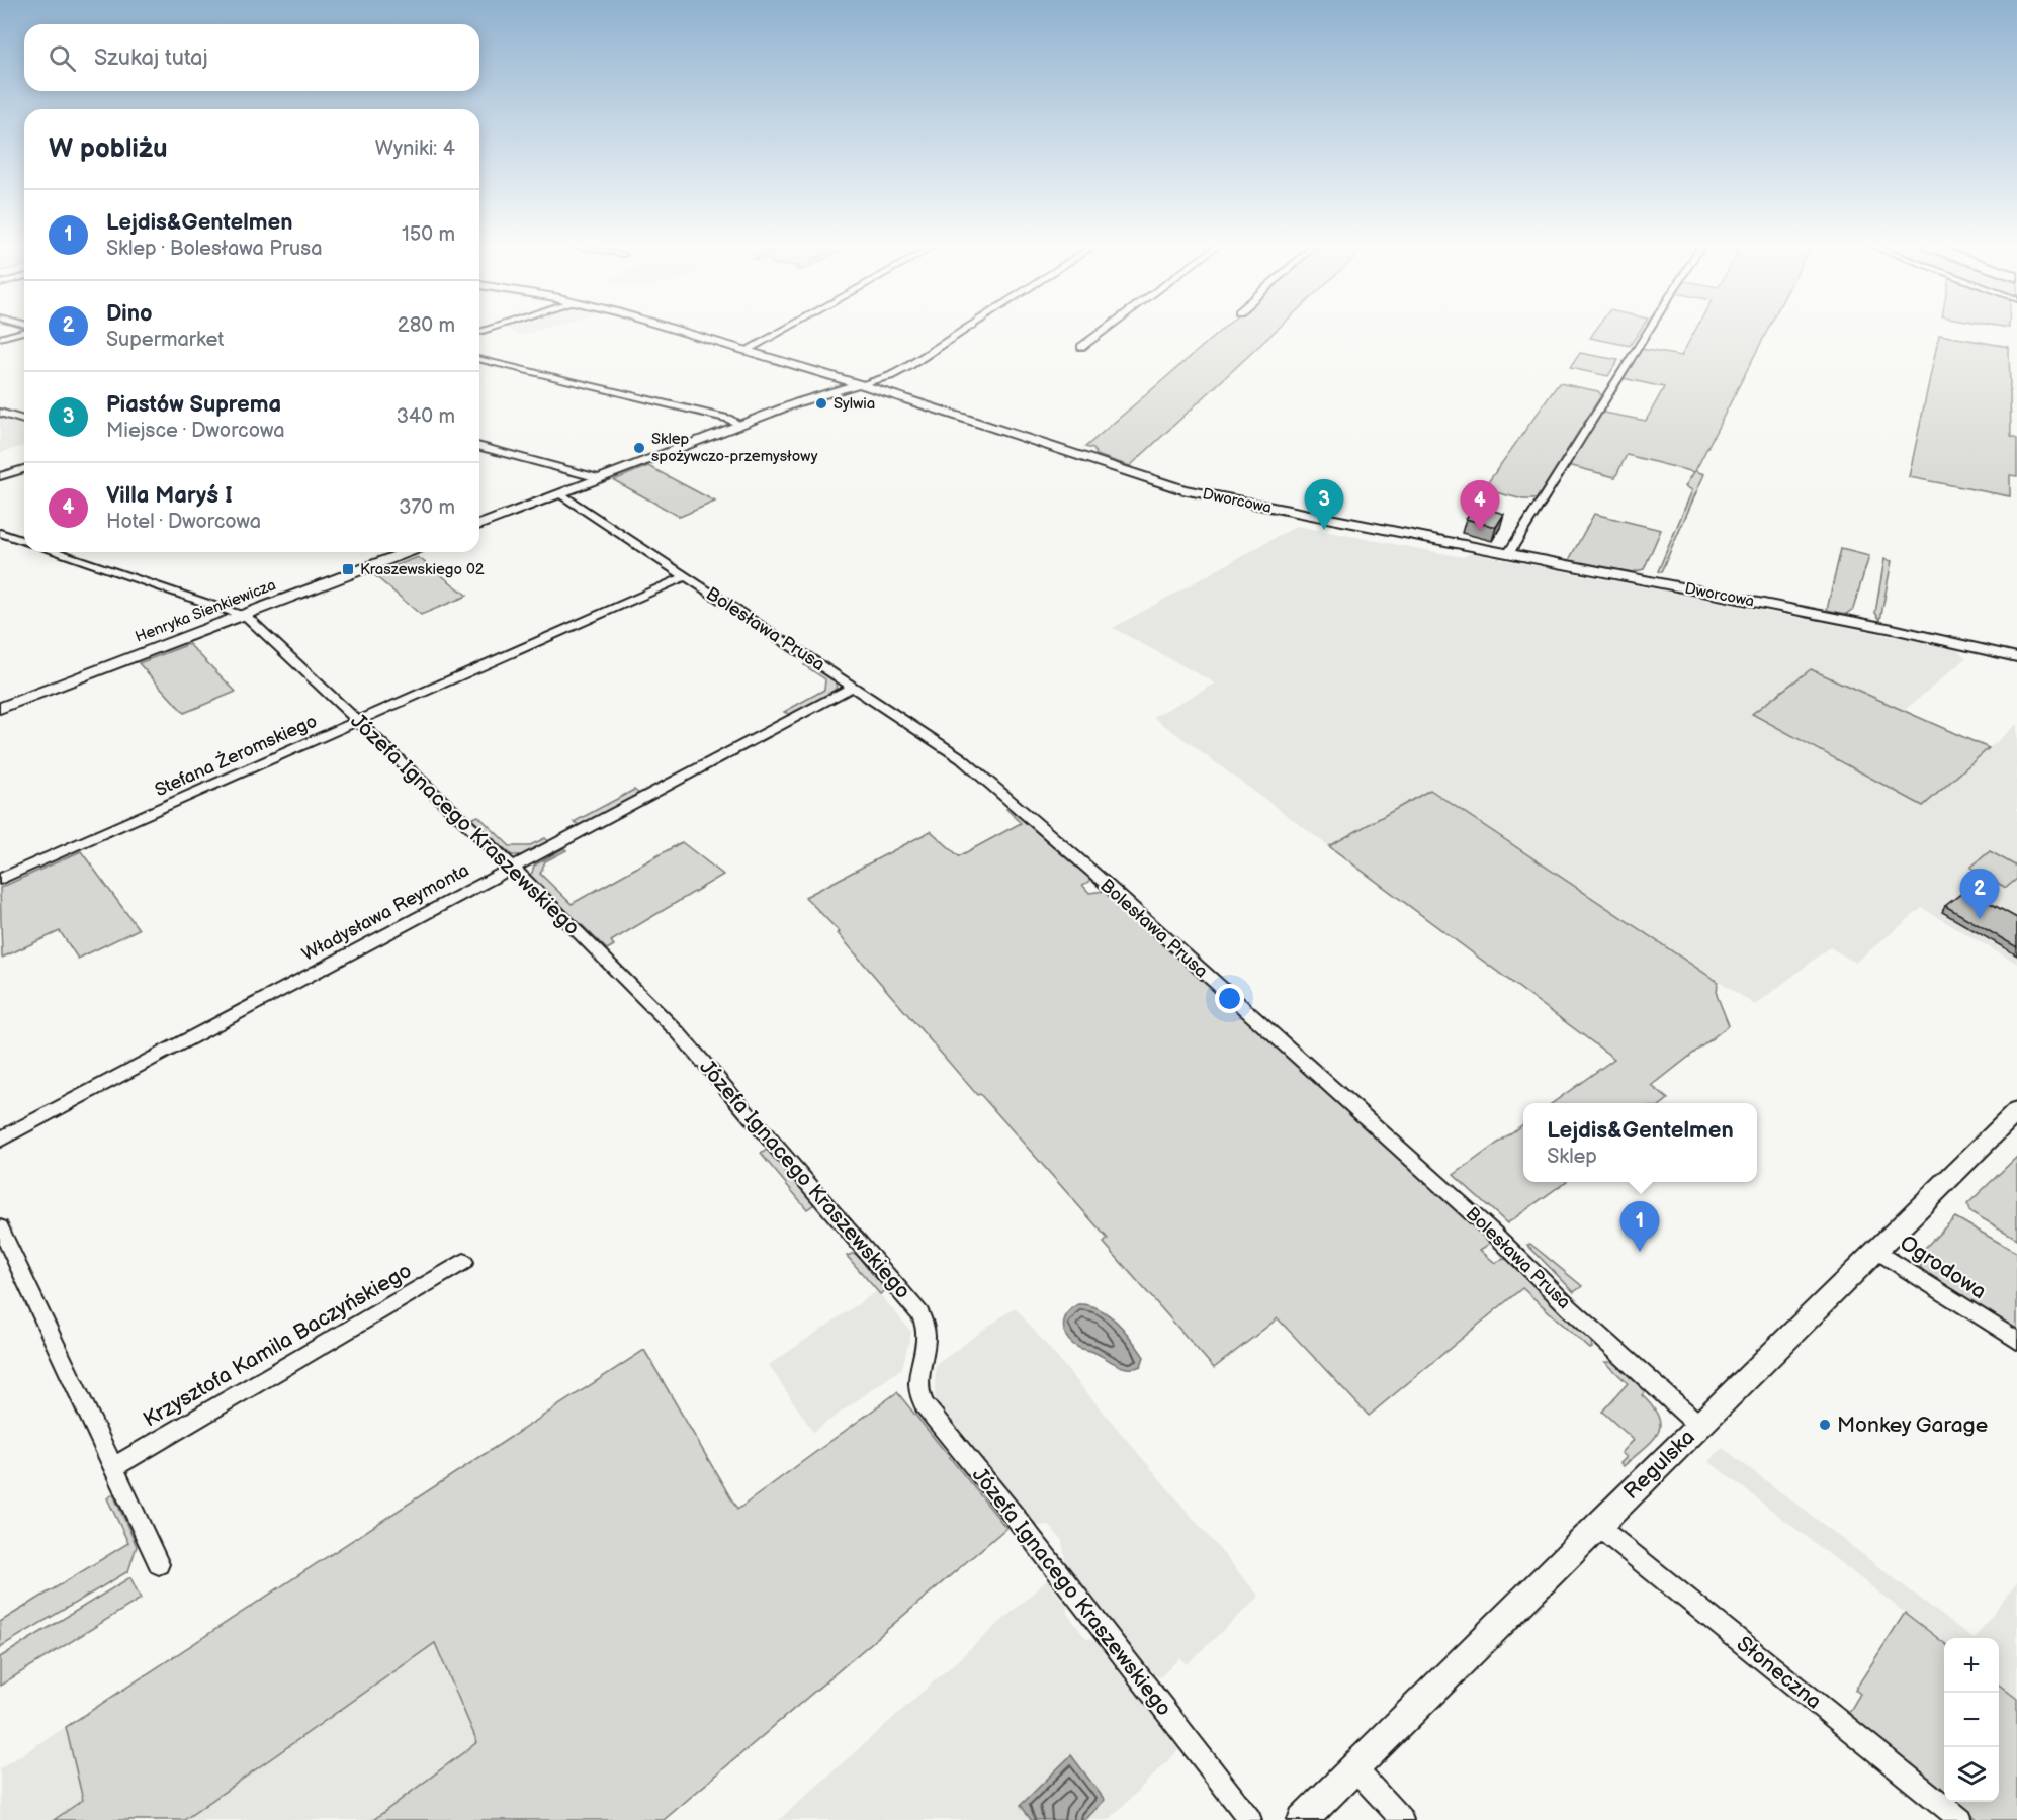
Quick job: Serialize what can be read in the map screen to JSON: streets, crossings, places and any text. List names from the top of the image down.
{
  "streets": {
    "street": [
      "Dworcowa",
      "Henryka Sienkiewicza",
      "Bolesława Prusa",
      "Stefana Żeromskiego",
      "Józefa Ignacego Kraszewskiego",
      "Władysława Reymonta",
      "Ogrodowa",
      "Krzysztofa Kamila Baczyńskiego",
      "Regulska",
      "Słoneczna"
    ]
  },
  "crossings": [
    ["Henryka Sienkiewicza", "Józefa Ignacego Kraszewskiego"],
    ["Bolesława Prusa", "Stefana Żeromskiego"],
    ["Bolesława Prusa", "Władysława Reymonta"],
    ["Bolesława Prusa", "Regulska"],
    ["Stefana Żeromskiego", "Józefa Ignacego Kraszewskiego"],
    ["Józefa Ignacego Kraszewskiego", "Władysława Reymonta"],
    ["Ogrodowa", "Regulska"],
    ["Regulska", "Słoneczna"]
  ],
  "places": {
    "other": ["Sylwia", "Sklep spożywczo-przemysłowy", "Monkey Garage"],
    "transit": ["Kraszewskiego 02"]
  },
  "page": {
    "search": "Szukaj tutaj",
    "heading": ["W pobliżu", "Wyniki: 4"],
    "list": [
      {
        "mark": "1",
        "name": "Lejdis&Gentelmen",
        "note": "Sklep · Bolesława Prusa",
        "value": "150 m"
      },
      {
        "mark": "2",
        "name": "Dino",
        "note": "Supermarket",
        "value": "280 m"
      },
      {
        "mark": "3",
        "name": "Piastów Suprema",
        "note": "Miejsce · Dworcowa",
        "value": "340 m"
      },
      {
        "mark": "4",
        "name": "Villa Maryś I",
        "note": "Hotel · Dworcowa",
        "value": "370 m"
      }
    ],
    "pins": [
      "3",
      "4",
      "2",
      "1"
    ],
    "popup": ["Lejdis&Gentelmen", "Sklep"],
    "map_buttons": ["+", "−"]
  }
}
